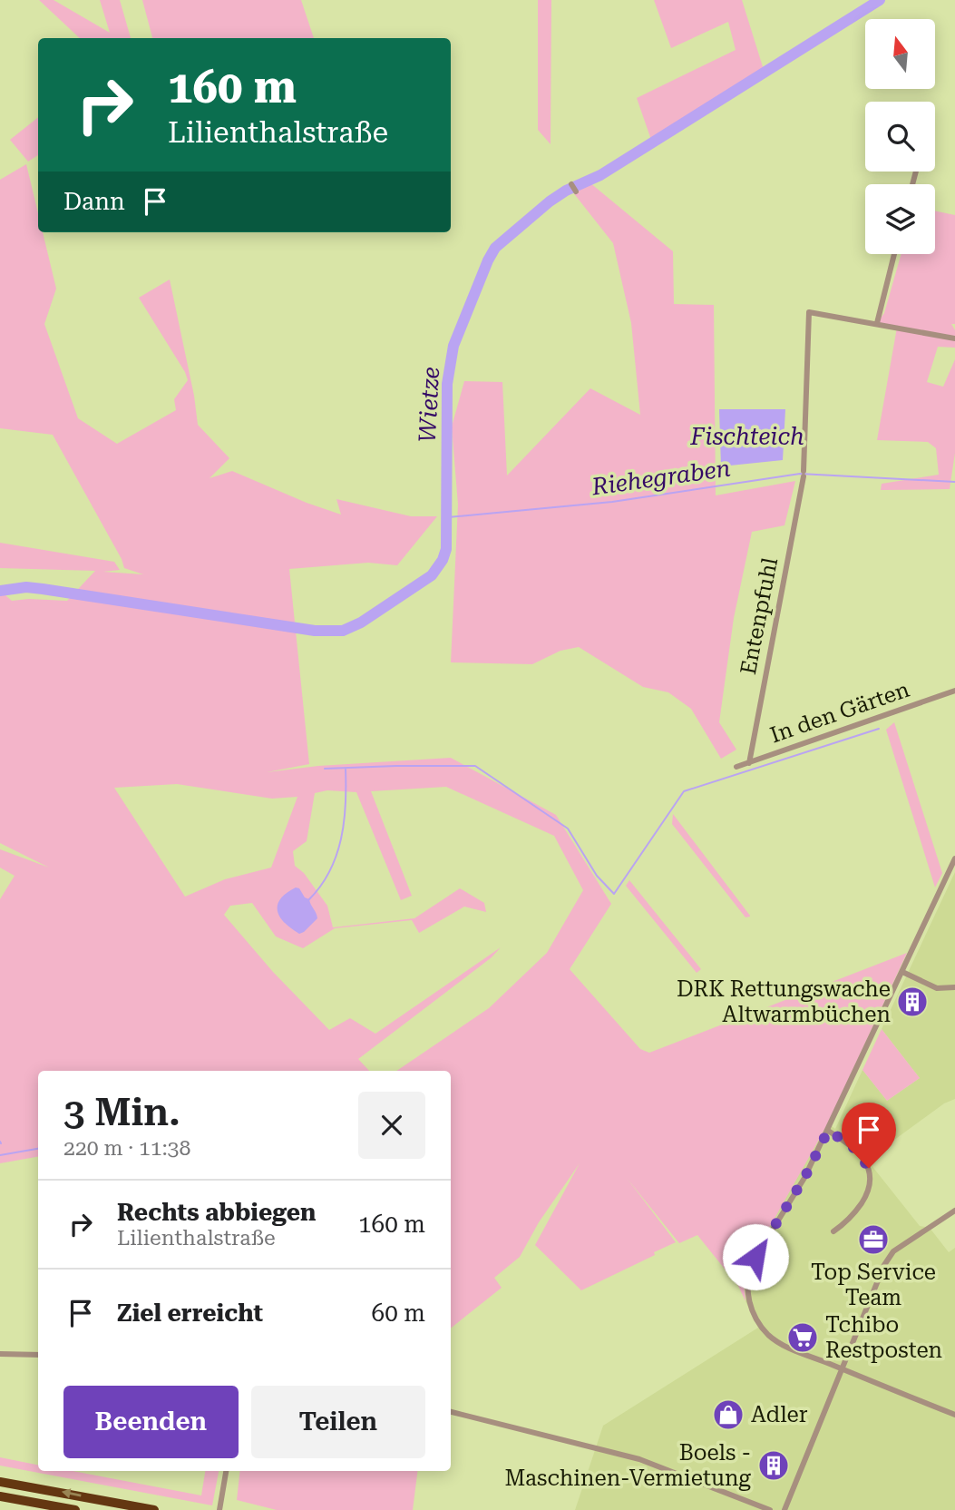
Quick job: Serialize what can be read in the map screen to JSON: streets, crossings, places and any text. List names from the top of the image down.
{
  "streets": {
    "street": ["Entenpfuhl", "In den Gärten"]
  },
  "crossings": [
    ["Entenpfuhl", "In den Gärten"]
  ],
  "water": ["Wietze", "Fischteich", "Riehegraben"],
  "places": {
    "building": ["DRK Rettungswache Altwarmbüchen", "Boels - Maschinen-Vermietung"],
    "office": ["Top Service Team"],
    "supermarket": ["Tchibo Restposten"],
    "shop": ["Adler"]
  },
  "north": "top",
  "page": {
    "turn": ["160 m", "Lilienthalstraße"],
    "then": "Dann",
    "heading": ["3 Min.", "220 m · 11:38"],
    "list": [
      {
        "name": "Rechts abbiegen",
        "note": "Lilienthalstraße",
        "value": "160 m"
      },
      {
        "name": "Ziel erreicht",
        "value": "60 m"
      }
    ],
    "buttons": ["Beenden", "Teilen"]
  }
}
